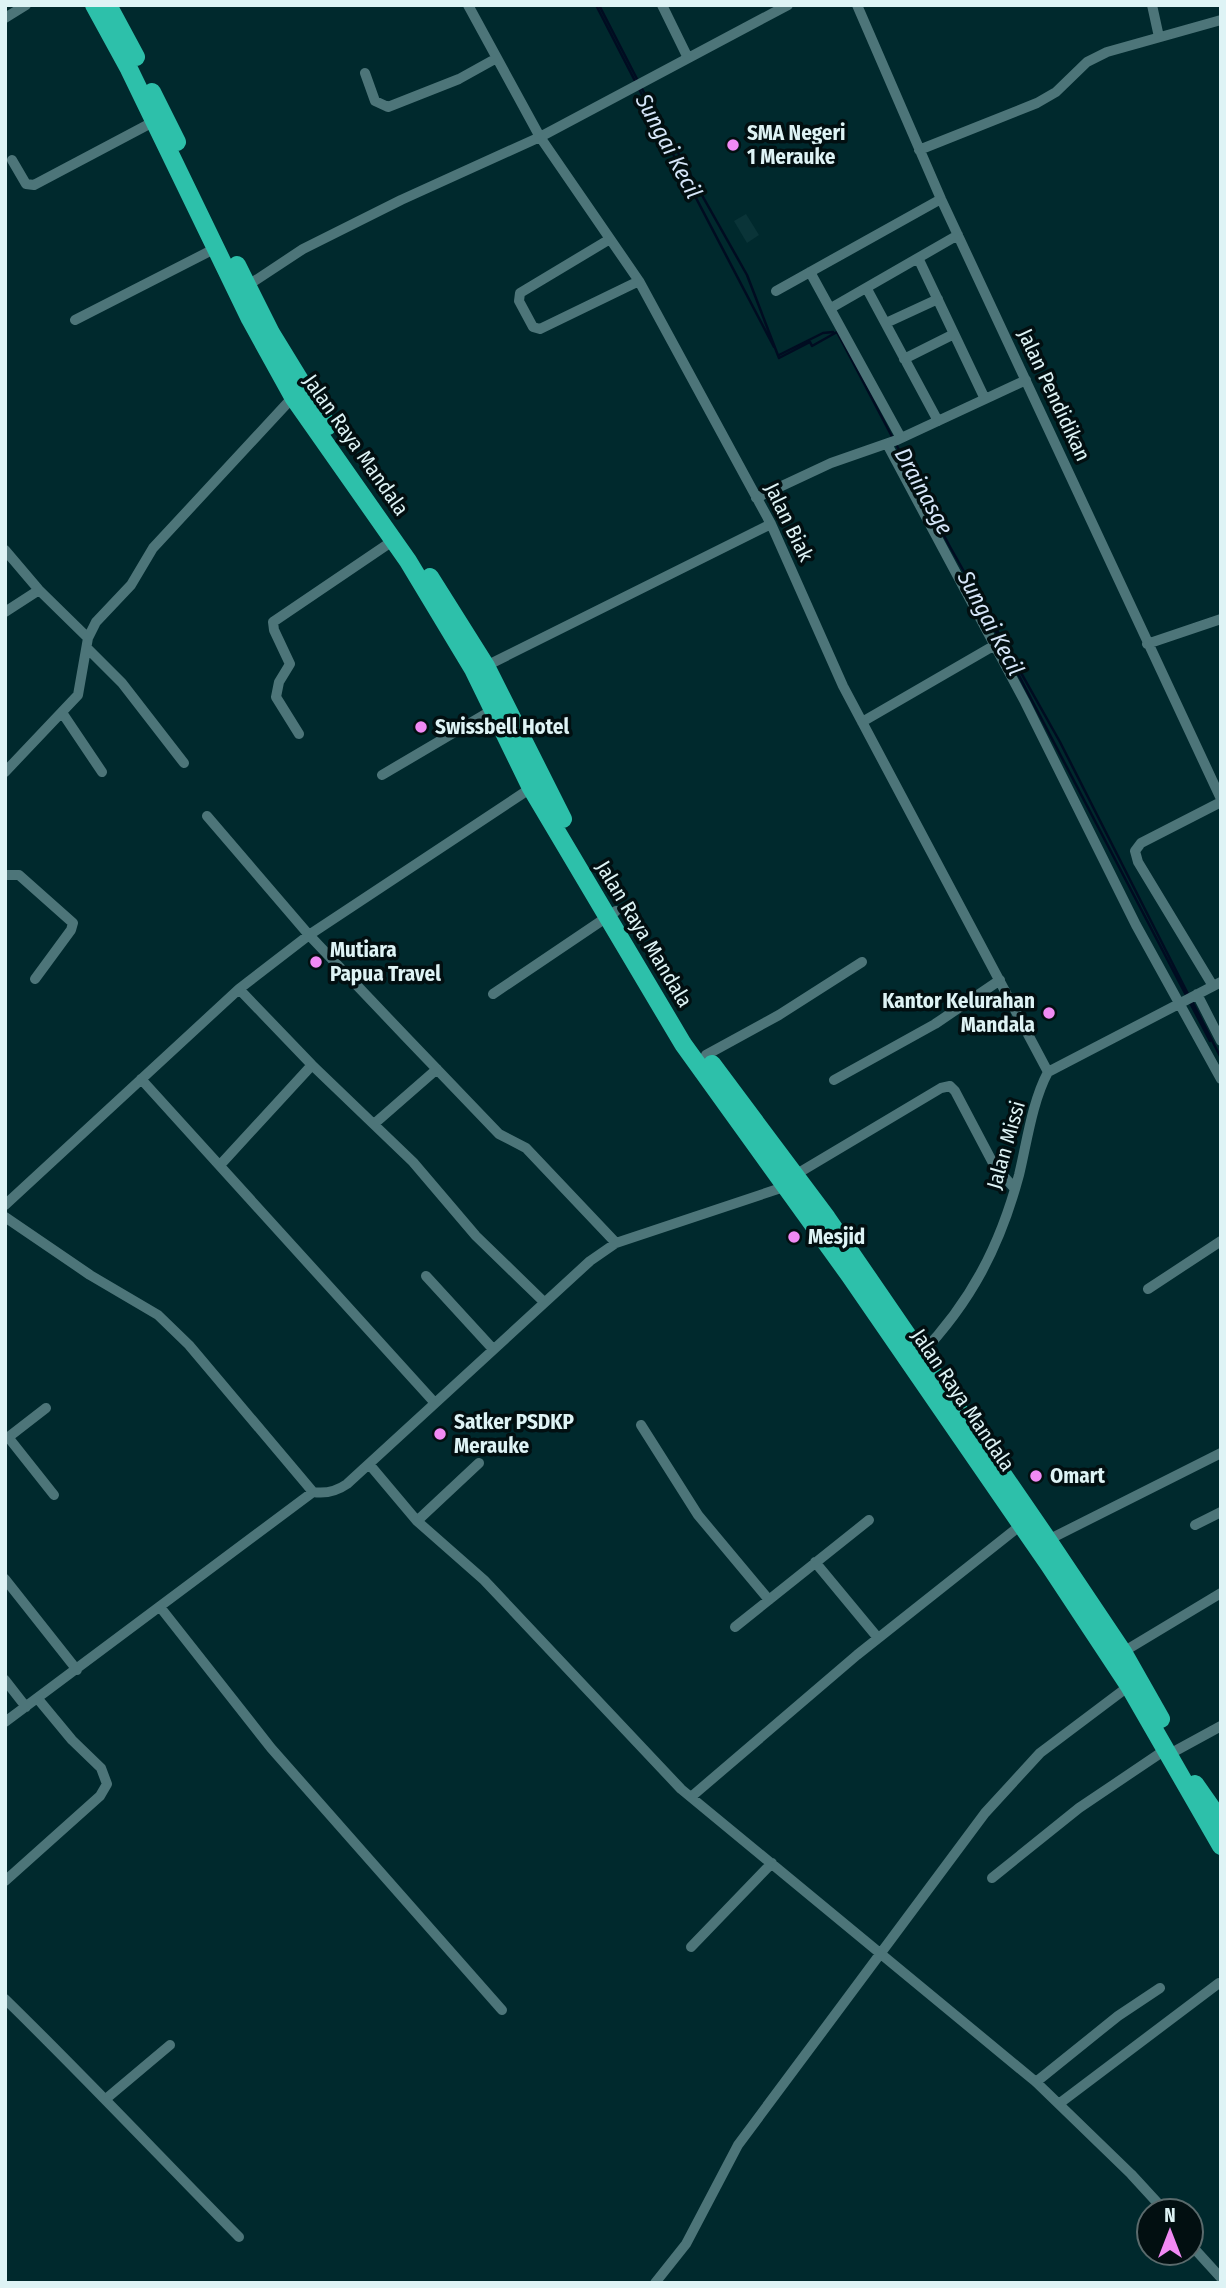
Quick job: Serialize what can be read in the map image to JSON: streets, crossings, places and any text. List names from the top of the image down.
{
  "streets": {
    "highway": ["Jalan Raya Mandala"],
    "street": ["Jalan Pendidikan", "Jalan Biak", "Jalan Missi"]
  },
  "crossings": [
    ["Jalan Raya Mandala", "Jalan Missi"],
    ["Jalan Biak", "Jalan Missi"]
  ],
  "water": ["Sungai Kecil", "Drainasge"],
  "places": [
    "SMA Negeri 1 Merauke",
    "Swissbell Hotel",
    "Mutiara Papua Travel",
    "Kantor Kelurahan Mandala",
    "Mesjid",
    "Satker PSDKP Merauke",
    "Omart"
  ],
  "north": "top"
}
